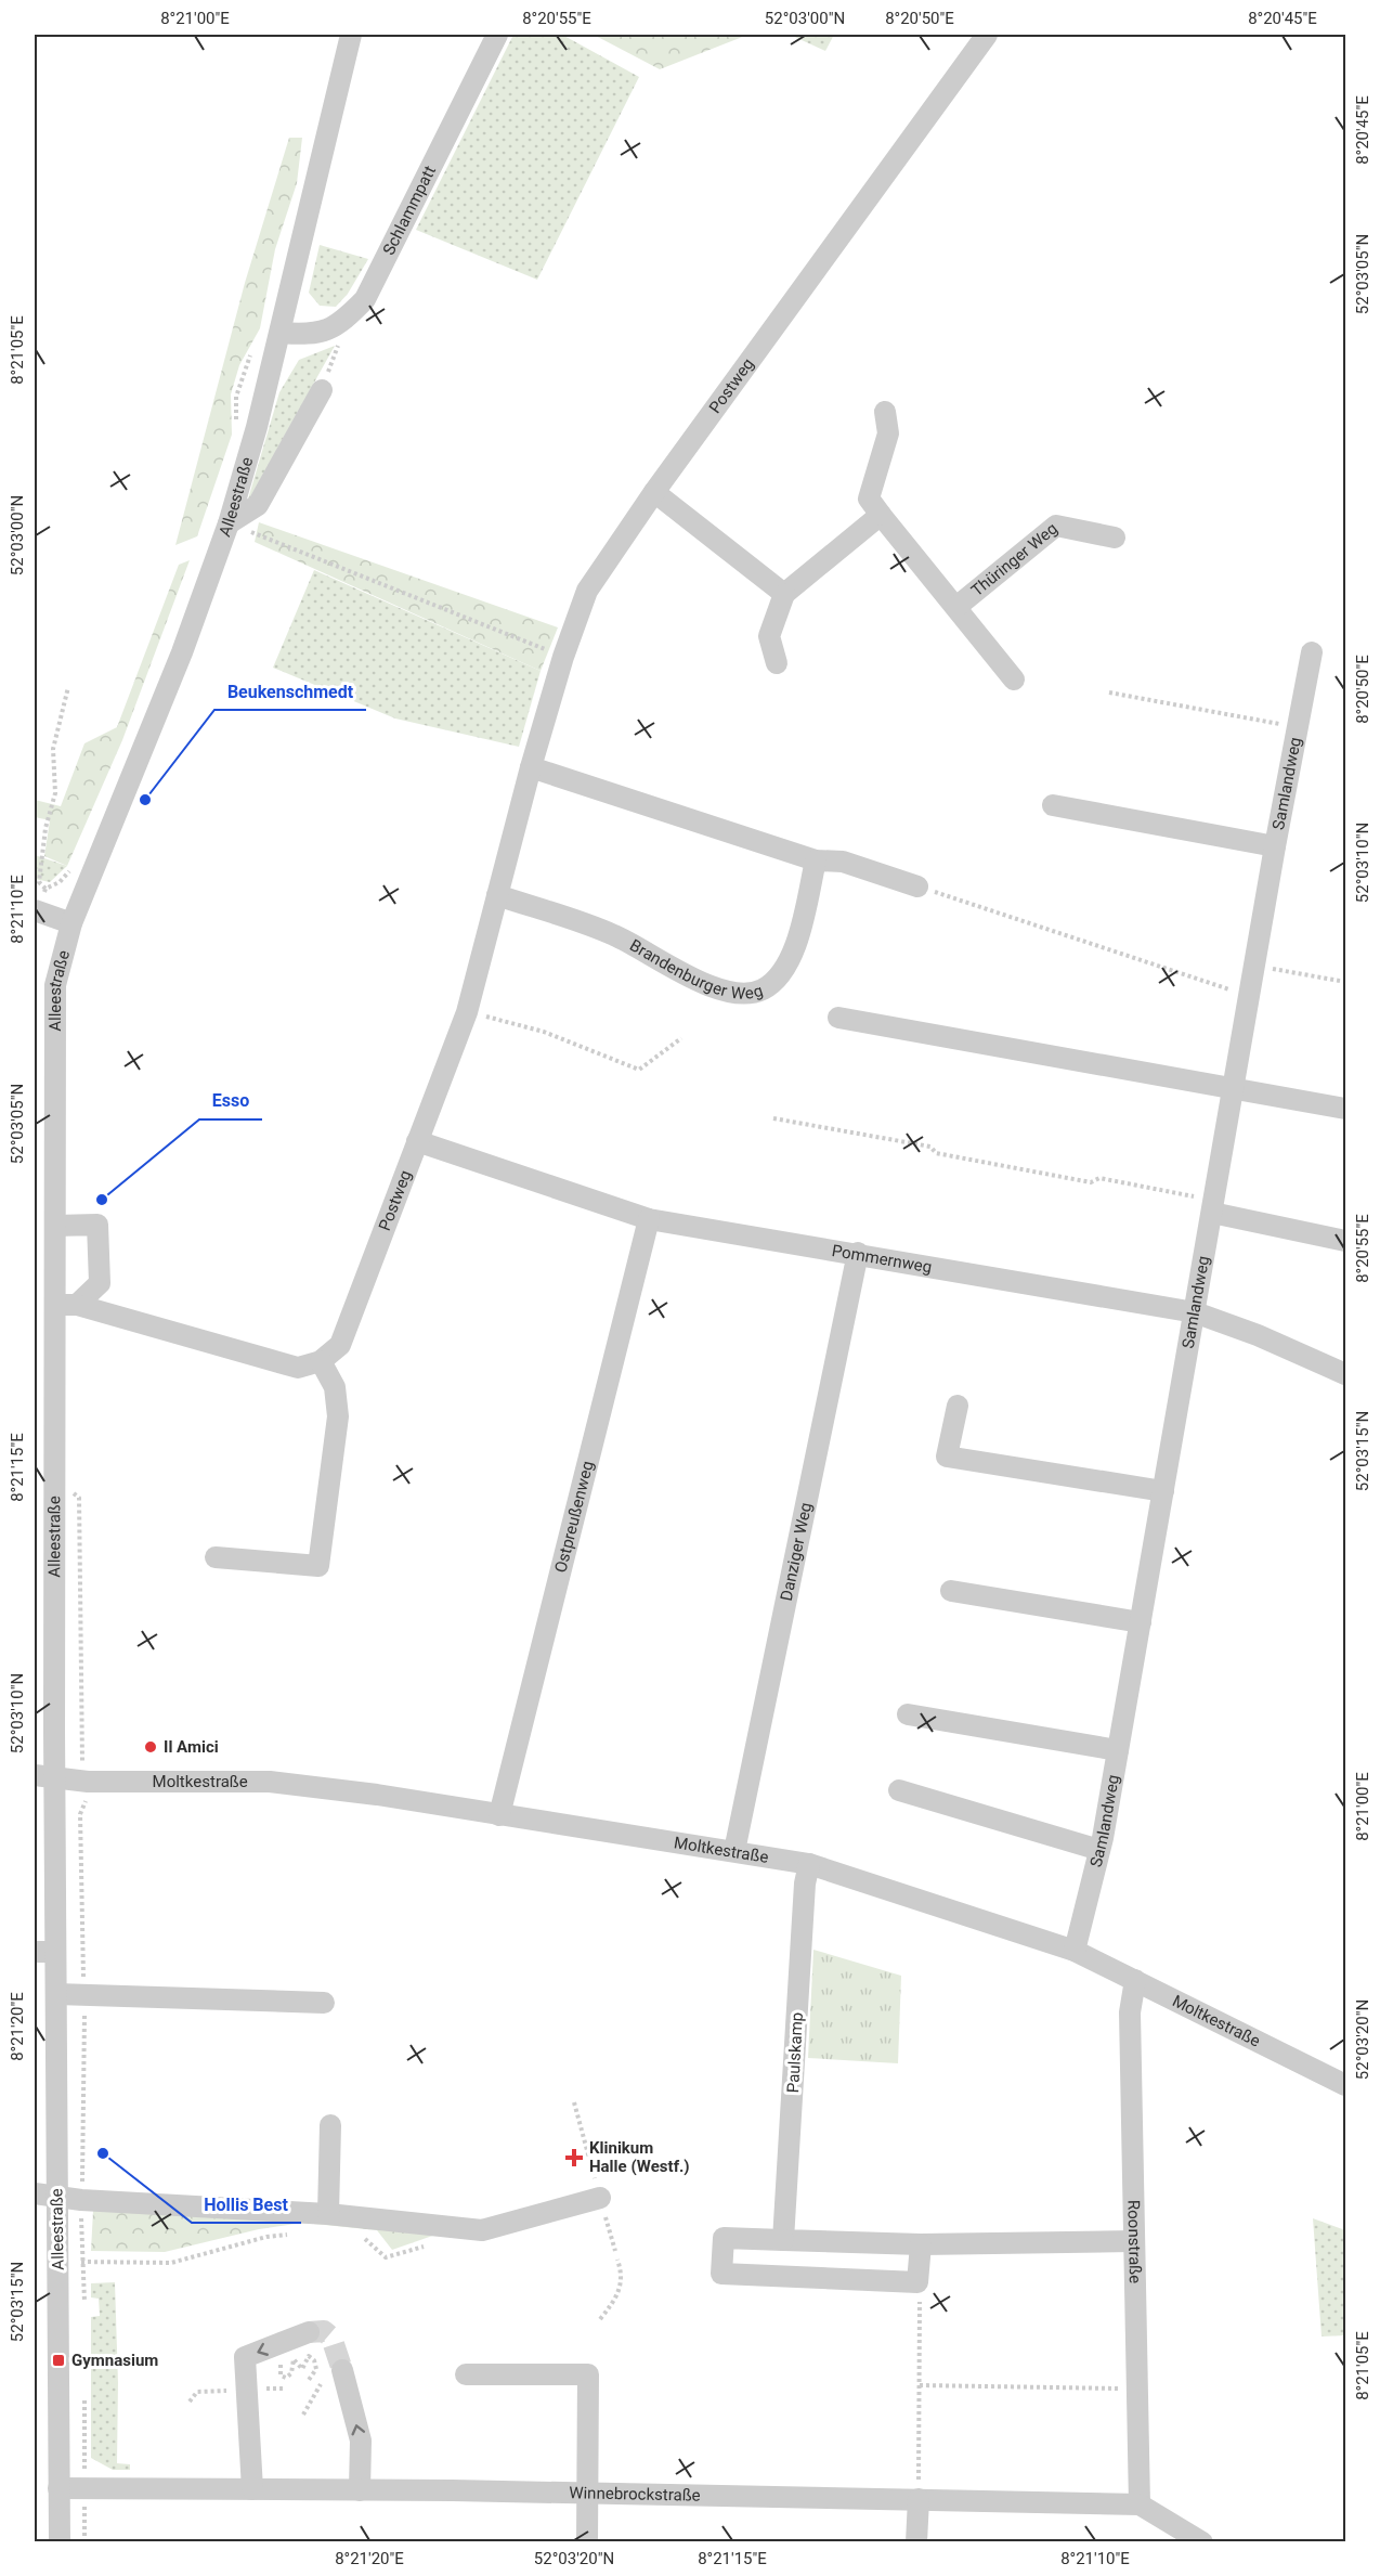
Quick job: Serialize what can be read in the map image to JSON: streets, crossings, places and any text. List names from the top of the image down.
{
  "streets": {
    "street": [
      "Schlammpatt",
      "Postweg",
      "Alleestraße",
      "Thüringer Weg",
      "Samlandweg",
      "Brandenburger Weg",
      "Pommernweg",
      "Ostpreußenweg",
      "Danziger Weg",
      "Moltkestraße",
      "Paulskamp",
      "Roonstraße",
      "Winnebrockstraße"
    ]
  },
  "crossings": [
    ["Schlammpatt", "Alleestraße"],
    ["Postweg", "Brandenburger Weg"],
    ["Postweg", "Pommernweg"],
    ["Alleestraße", "Moltkestraße"],
    ["Alleestraße", "Winnebrockstraße"],
    ["Samlandweg", "Pommernweg"],
    ["Samlandweg", "Moltkestraße"],
    ["Pommernweg", "Ostpreußenweg"],
    ["Pommernweg", "Danziger Weg"],
    ["Ostpreußenweg", "Moltkestraße"],
    ["Danziger Weg", "Moltkestraße"],
    ["Moltkestraße", "Paulskamp"],
    ["Moltkestraße", "Roonstraße"],
    ["Roonstraße", "Winnebrockstraße"]
  ],
  "places": {
    "other": [
      "Beukenschmedt",
      "Esso",
      "Il Amici",
      "Hollis Best"
    ],
    "health": ["Klinikum Halle (Westf.)"],
    "transit": ["Gymnasium"]
  },
  "coordinates": [
    "8°21'00\"E",
    "8°20'55\"E",
    "52°03'00\"N",
    "8°20'50\"E",
    "8°20'45\"E",
    "52°03'05\"N",
    "8°21'05\"E",
    "52°03'10\"N",
    "8°21'10\"E",
    "52°03'15\"N",
    "8°21'15\"E",
    "8°21'20\"E",
    "52°03'20\"N"
  ]
}
